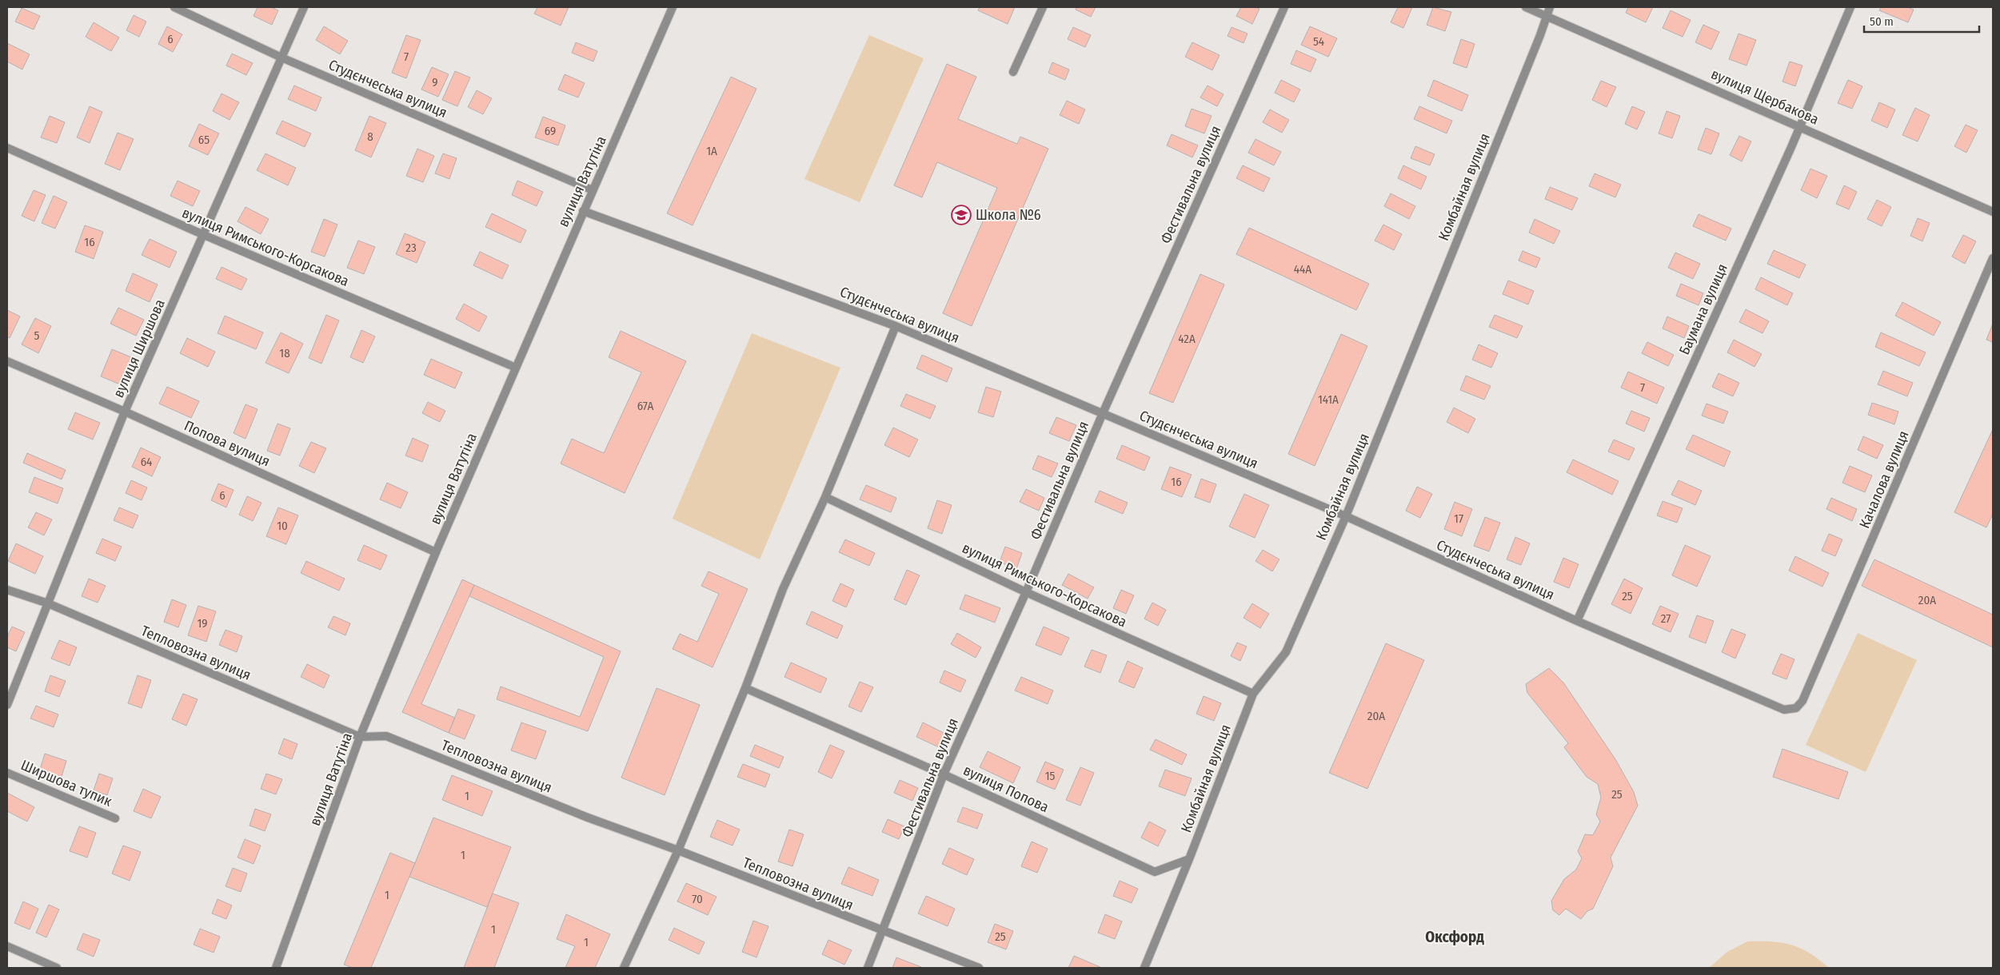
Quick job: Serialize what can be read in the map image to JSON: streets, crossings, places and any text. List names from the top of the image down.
{
  "streets": {
    "street": [
      "Студєнчеська вулиця",
      "вулиця Щербакова",
      "вулиця Ватутіна",
      "Фестивальна вулиця",
      "Комбайная вулиця",
      "вулиця Римського-Корсакова",
      "Баумана вулиця",
      "вулиця Ширшова",
      "Попова вулиця",
      "Качалова вулиця",
      "Тепловозна вулиця",
      "Ширшова тупик",
      "вулиця Попова"
    ]
  },
  "crossings": [
    ["Студєнчеська вулиця", "вулиця Ватутіна"],
    ["Студєнчеська вулиця", "Фестивальна вулиця"],
    ["Студєнчеська вулиця", "Комбайная вулиця"],
    ["Студєнчеська вулиця", "Баумана вулиця"],
    ["Студєнчеська вулиця", "вулиця Ширшова"],
    ["Студєнчеська вулиця", "Качалова вулиця"],
    ["вулиця Щербакова", "Комбайная вулиця"],
    ["вулиця Щербакова", "Баумана вулиця"],
    ["вулиця Ватутіна", "вулиця Римського-Корсакова"],
    ["вулиця Ватутіна", "Попова вулиця"],
    ["вулиця Ватутіна", "Тепловозна вулиця"],
    ["Фестивальна вулиця", "вулиця Римського-Корсакова"],
    ["Фестивальна вулиця", "Тепловозна вулиця"],
    ["Фестивальна вулиця", "вулиця Попова"],
    ["Комбайная вулиця", "вулиця Римського-Корсакова"],
    ["Комбайная вулиця", "вулиця Попова"],
    ["вулиця Римського-Корсакова", "вулиця Ширшова"],
    ["вулиця Ширшова", "Попова вулиця"],
    ["вулиця Ширшова", "Тепловозна вулиця"]
  ],
  "districts": ["Оксфорд"],
  "places": {
    "school or university": ["Школа №6"]
  },
  "house_numbers": [
    "6",
    "54",
    "7",
    "9",
    "69",
    "8",
    "65",
    "1А",
    "16",
    "23",
    "44А",
    "5",
    "42А",
    "18",
    "7",
    "141А",
    "67А",
    "64",
    "16",
    "6",
    "17",
    "10",
    "25",
    "20А",
    "27",
    "19",
    "20А",
    "15",
    "25",
    "1",
    "1",
    "1",
    "70",
    "1",
    "25",
    "1"
  ],
  "scale_bar": "50 m"
}
